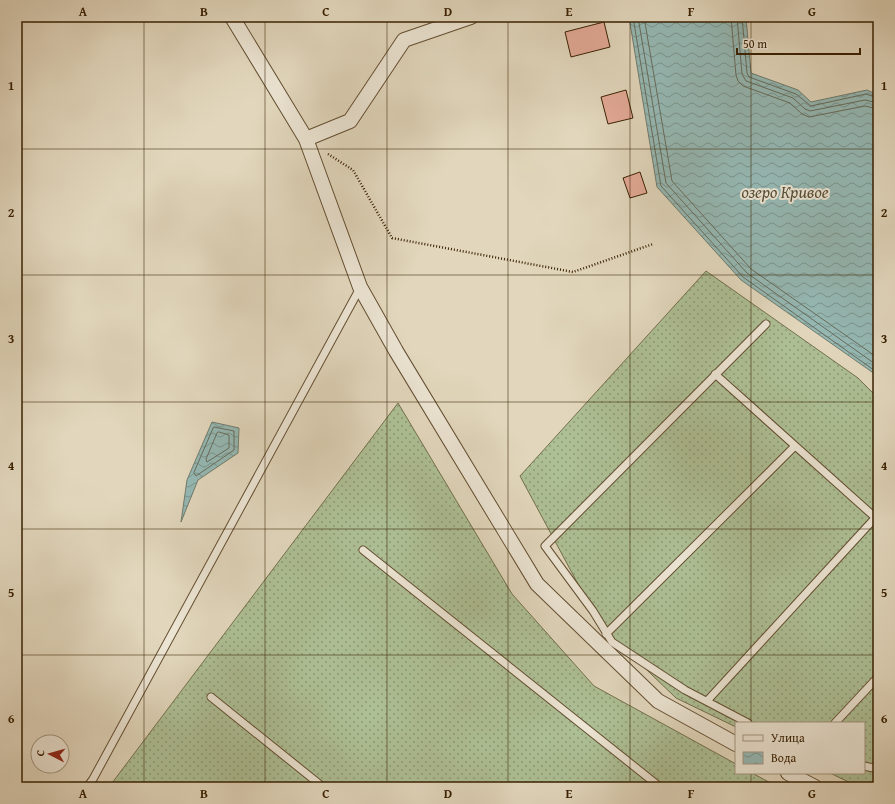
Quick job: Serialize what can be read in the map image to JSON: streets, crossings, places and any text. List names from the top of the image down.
{
  "water": ["озеро Кривое"],
  "legend": ["Улица", "Вода"],
  "scale_bar": "50 m",
  "north": "left",
  "grid": {
    "columns": [
      "A",
      "B",
      "C",
      "D",
      "E",
      "F",
      "G"
    ],
    "rows": [
      "1",
      "2",
      "3",
      "4",
      "5",
      "6"
    ]
  }
}
